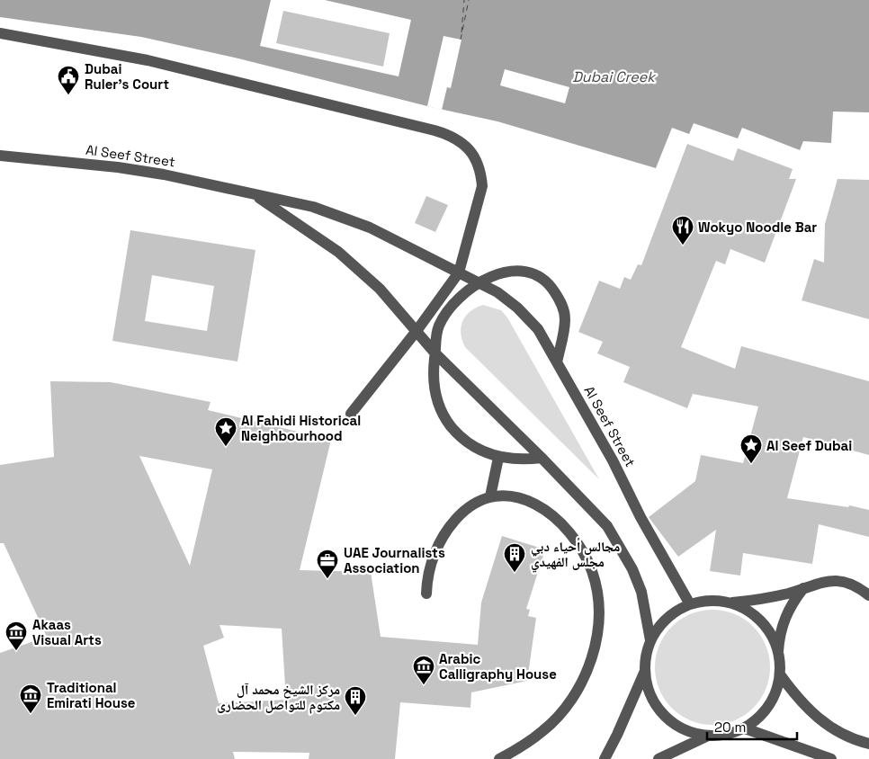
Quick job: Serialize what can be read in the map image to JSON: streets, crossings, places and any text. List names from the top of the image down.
{
  "streets": {
    "street": ["Al Seef Street"]
  },
  "water": ["Dubai Creek"],
  "places": {
    "public building": ["Dubai Ruler's Court"],
    "restaurant": ["Wokyo Noodle Bar"],
    "place": ["Al Fahidi Historical Neighbourhood", "Al Seef Dubai"],
    "building": ["مجالس أحياء دبي مجلس الفهيدي", "مركز الشيخ محمد آل مكتوم للتواصل الحضارى"],
    "office": ["UAE Journalists Association"],
    "museum": ["Akaas Visual Arts", "Arabic Calligraphy House", "Traditional Emirati House"]
  },
  "scale_bar": "20 m"
}
